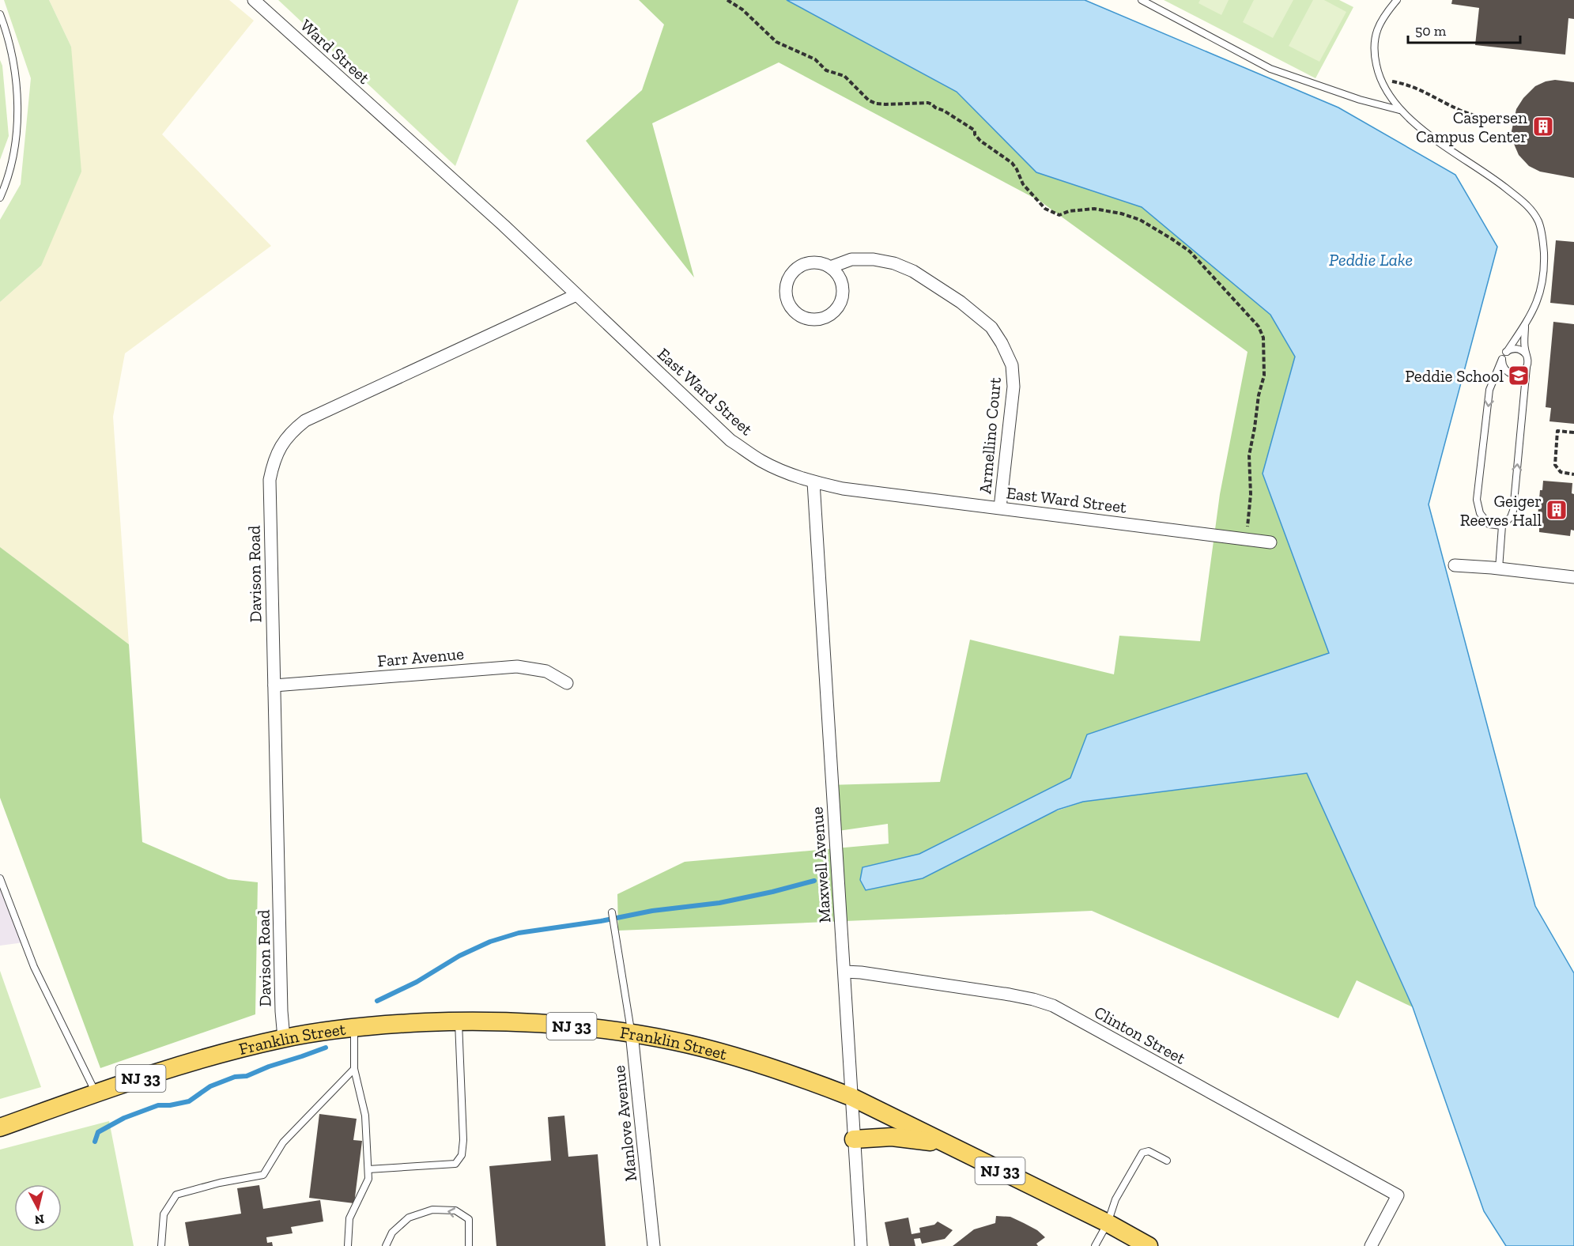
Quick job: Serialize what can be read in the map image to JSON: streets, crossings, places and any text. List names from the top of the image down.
{
  "streets": {
    "main road": ["NJ 33", "Franklin Street"],
    "street": [
      "Ward Street",
      "East Ward Street",
      "Armellino Court",
      "Davison Road",
      "Farr Avenue",
      "Maxwell Avenue",
      "Clinton Street",
      "Manlove Avenue"
    ]
  },
  "crossings": [
    ["Ward Street", "East Ward Street"],
    ["East Ward Street", "Armellino Court"],
    ["East Ward Street", "Davison Road"],
    ["East Ward Street", "Maxwell Avenue"],
    ["Davison Road", "Farr Avenue"],
    ["Davison Road", "Franklin Street"],
    ["Maxwell Avenue", "Clinton Street"],
    ["Maxwell Avenue", "Franklin Street"],
    ["Franklin Street", "Manlove Avenue"]
  ],
  "water": ["Peddie Lake"],
  "places": {
    "building": ["Caspersen Campus Center", "Geiger Reeves Hall"],
    "school or university": ["Peddie School"]
  },
  "scale_bar": "50 m",
  "north": "bottom"
}
